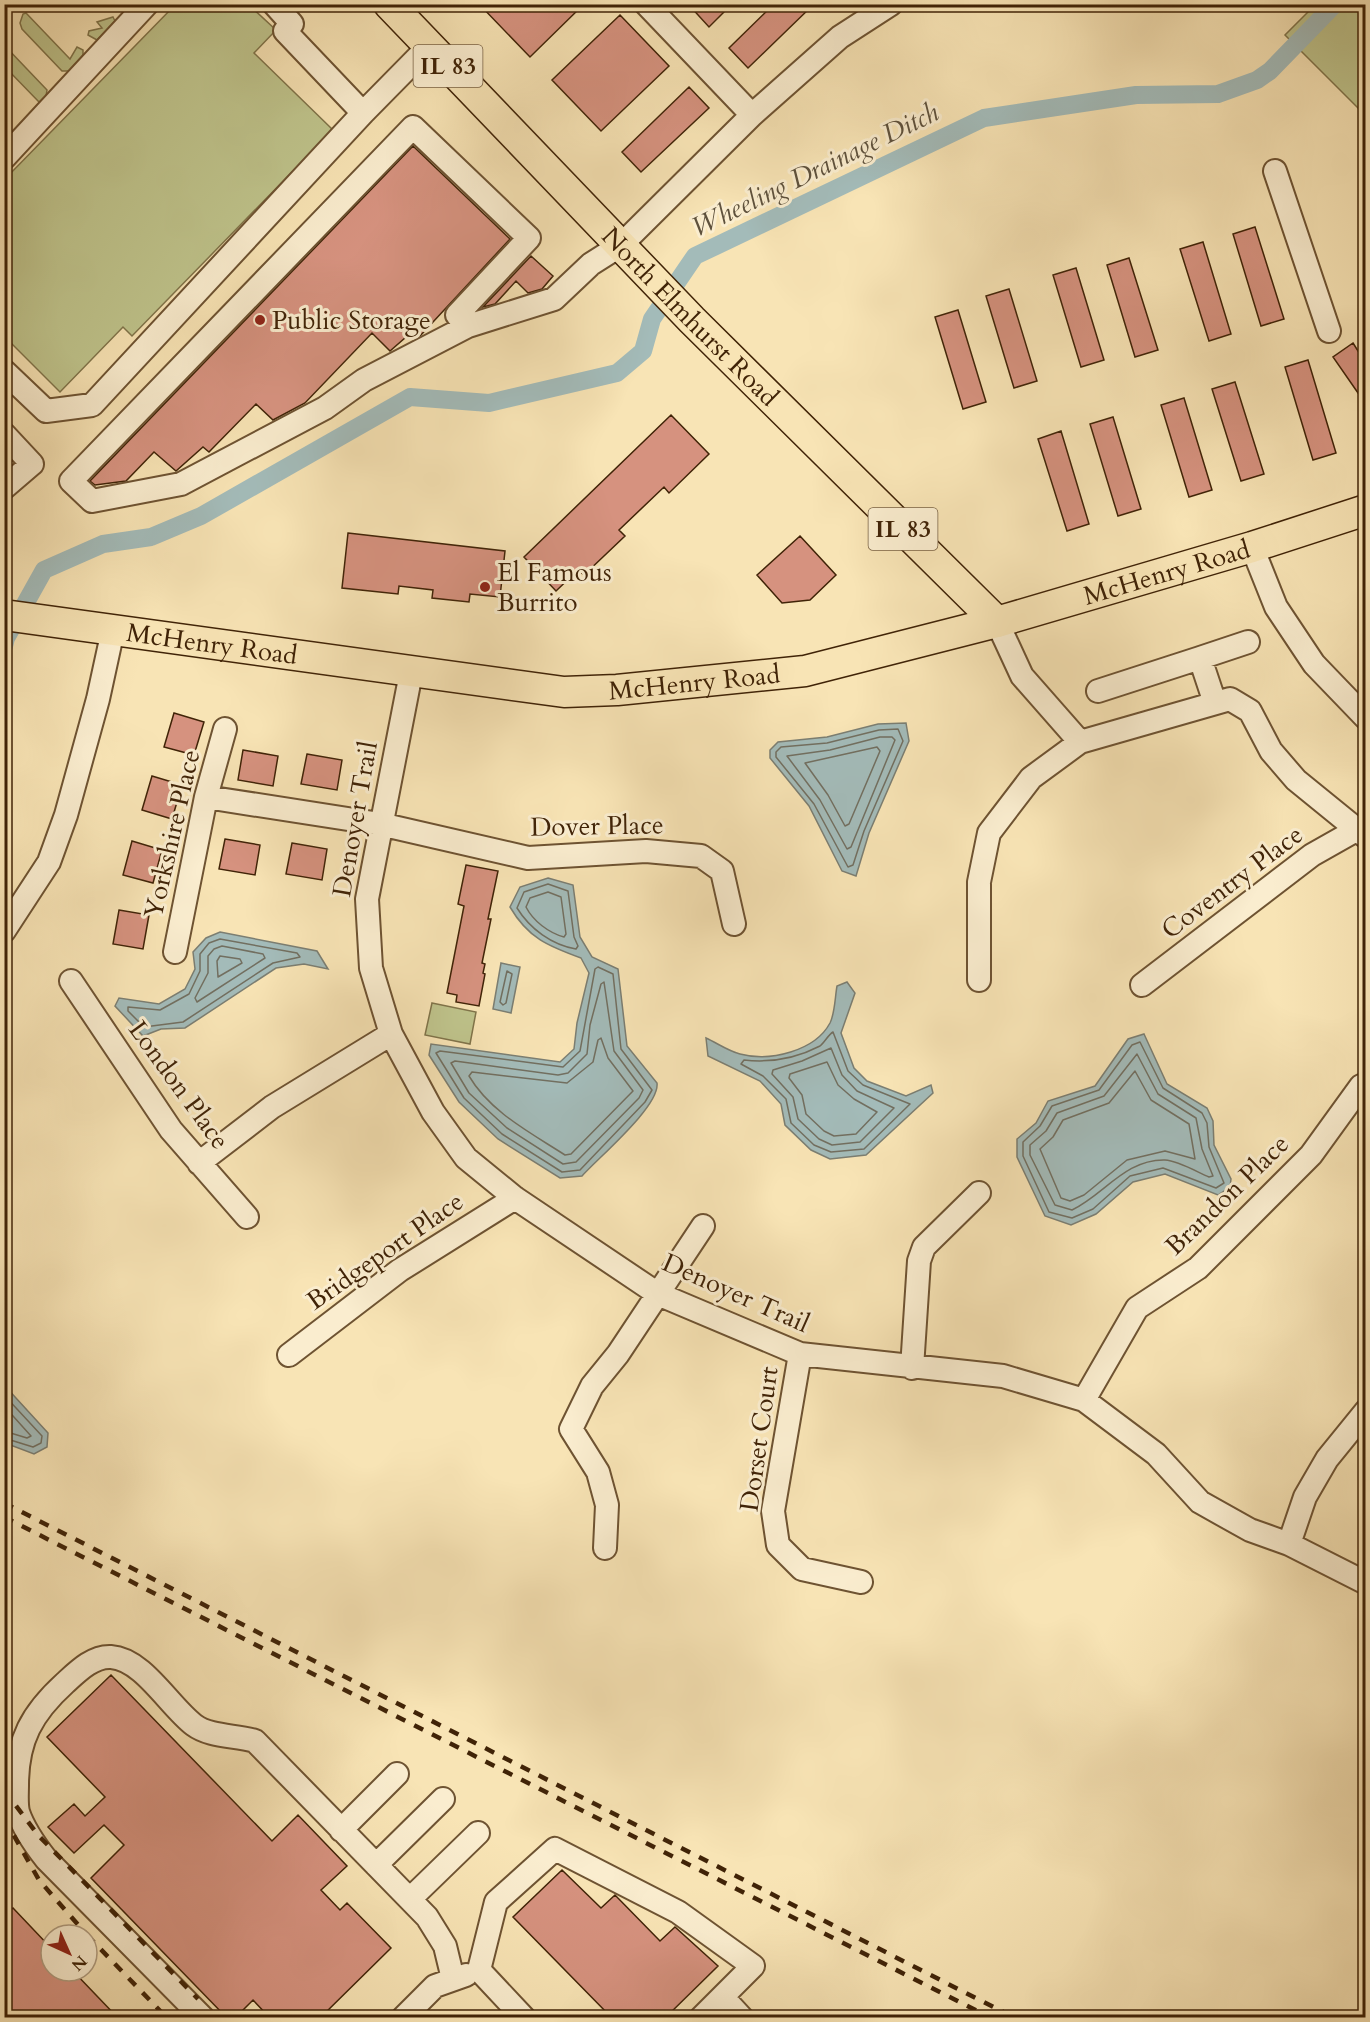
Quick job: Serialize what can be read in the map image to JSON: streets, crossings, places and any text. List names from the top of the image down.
{
  "streets": {
    "main road": ["IL 83", "North Elmhurst Road", "McHenry Road"],
    "street": [
      "Denoyer Trail",
      "Dover Place",
      "Yorkshire Place",
      "Coventry Place",
      "London Place",
      "Brandon Place",
      "Bridgeport Place",
      "Dorset Court"
    ]
  },
  "crossings": [
    ["North Elmhurst Road", "McHenry Road"],
    ["McHenry Road", "Denoyer Trail"],
    ["Denoyer Trail", "Dover Place"],
    ["Denoyer Trail", "Brandon Place"],
    ["Denoyer Trail", "Bridgeport Place"],
    ["Denoyer Trail", "Dorset Court"],
    ["Dover Place", "Yorkshire Place"]
  ],
  "water": ["Wheeling Drainage Ditch"],
  "places": ["Public Storage", "El Famous Burrito"],
  "north": "bottom right"
}
